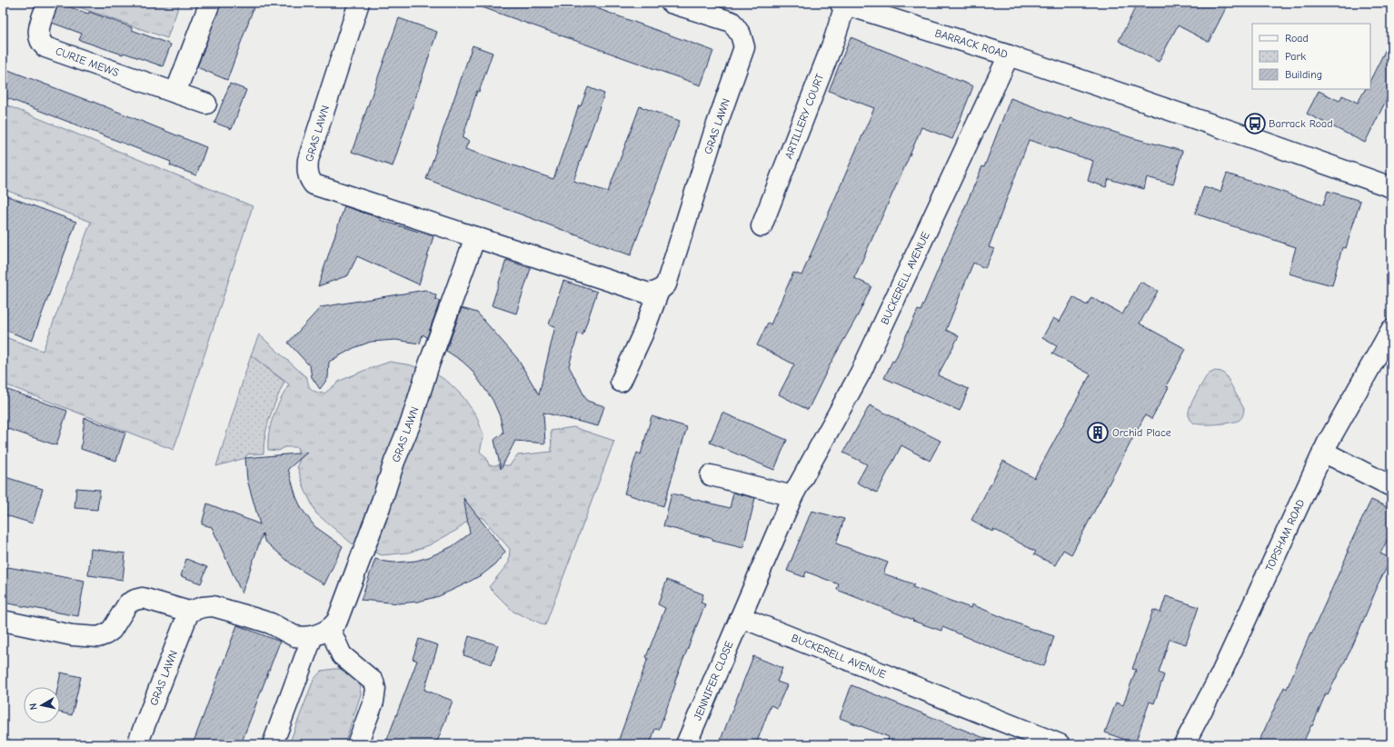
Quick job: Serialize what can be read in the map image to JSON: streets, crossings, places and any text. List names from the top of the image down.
{
  "streets": {
    "street": [
      "BARRACK ROAD",
      "CURIE MEWS",
      "ARTILLERY COURT",
      "GRAS LAWN",
      "BUCKERELL AVENUE",
      "TOPSHAM ROAD",
      "JENNIFER CLOSE"
    ]
  },
  "crossings": [
    ["BARRACK ROAD", "ARTILLERY COURT"],
    ["BARRACK ROAD", "BUCKERELL AVENUE"],
    ["BUCKERELL AVENUE", "JENNIFER CLOSE"]
  ],
  "places": {
    "bus stop": ["Barrack Road"],
    "building": ["Orchid Place"]
  },
  "legend": ["Road", "Park", "Building"],
  "north": "left"
}
